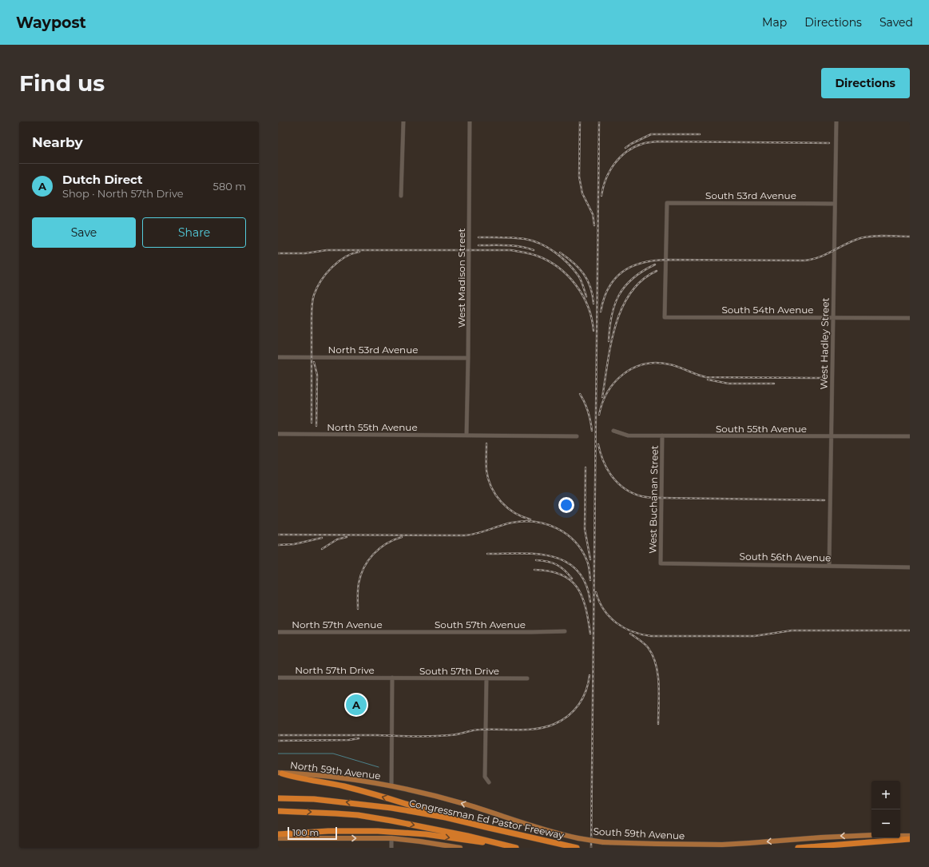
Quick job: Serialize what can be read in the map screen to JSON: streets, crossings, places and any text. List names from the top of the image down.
{
  "streets": {
    "highway": ["Congressman Ed Pastor Freeway"],
    "main road": ["North 59th Avenue", "South 59th Avenue"],
    "street": [
      "South 53rd Avenue",
      "West Madison Street",
      "South 54th Avenue",
      "West Hadley Street",
      "North 53rd Avenue",
      "North 55th Avenue",
      "South 55th Avenue",
      "West Buchanan Street",
      "South 56th Avenue",
      "North 57th Avenue",
      "South 57th Avenue",
      "North 57th Drive",
      "South 57th Drive"
    ]
  },
  "crossings": [
    ["South 53rd Avenue", "South 54th Avenue"],
    ["South 53rd Avenue", "West Hadley Street"],
    ["West Madison Street", "North 53rd Avenue"],
    ["West Madison Street", "North 55th Avenue"],
    ["South 54th Avenue", "West Hadley Street"],
    ["West Hadley Street", "South 55th Avenue"],
    ["West Hadley Street", "South 56th Avenue"],
    ["South 55th Avenue", "West Buchanan Street"],
    ["West Buchanan Street", "South 56th Avenue"],
    ["North 57th Avenue", "South 57th Avenue"],
    ["North 57th Drive", "South 57th Drive"],
    ["North 59th Avenue", "South 59th Avenue"]
  ],
  "one_way": ["South 59th Avenue"],
  "scale_bar": "100 m",
  "page": {
    "header": "Waypost",
    "nav": ["Map", "Directions", "Saved"],
    "buttons": [
      "Directions",
      ["Save", "Share"]
    ],
    "title": "Find us",
    "heading": "Nearby",
    "list": [
      {
        "mark": "A",
        "name": "Dutch Direct",
        "note": "Shop · North 57th Drive",
        "value": "580 m"
      }
    ],
    "pins": "A",
    "map_buttons": ["+", "−"],
    "scale": "100 m"
  }
}
